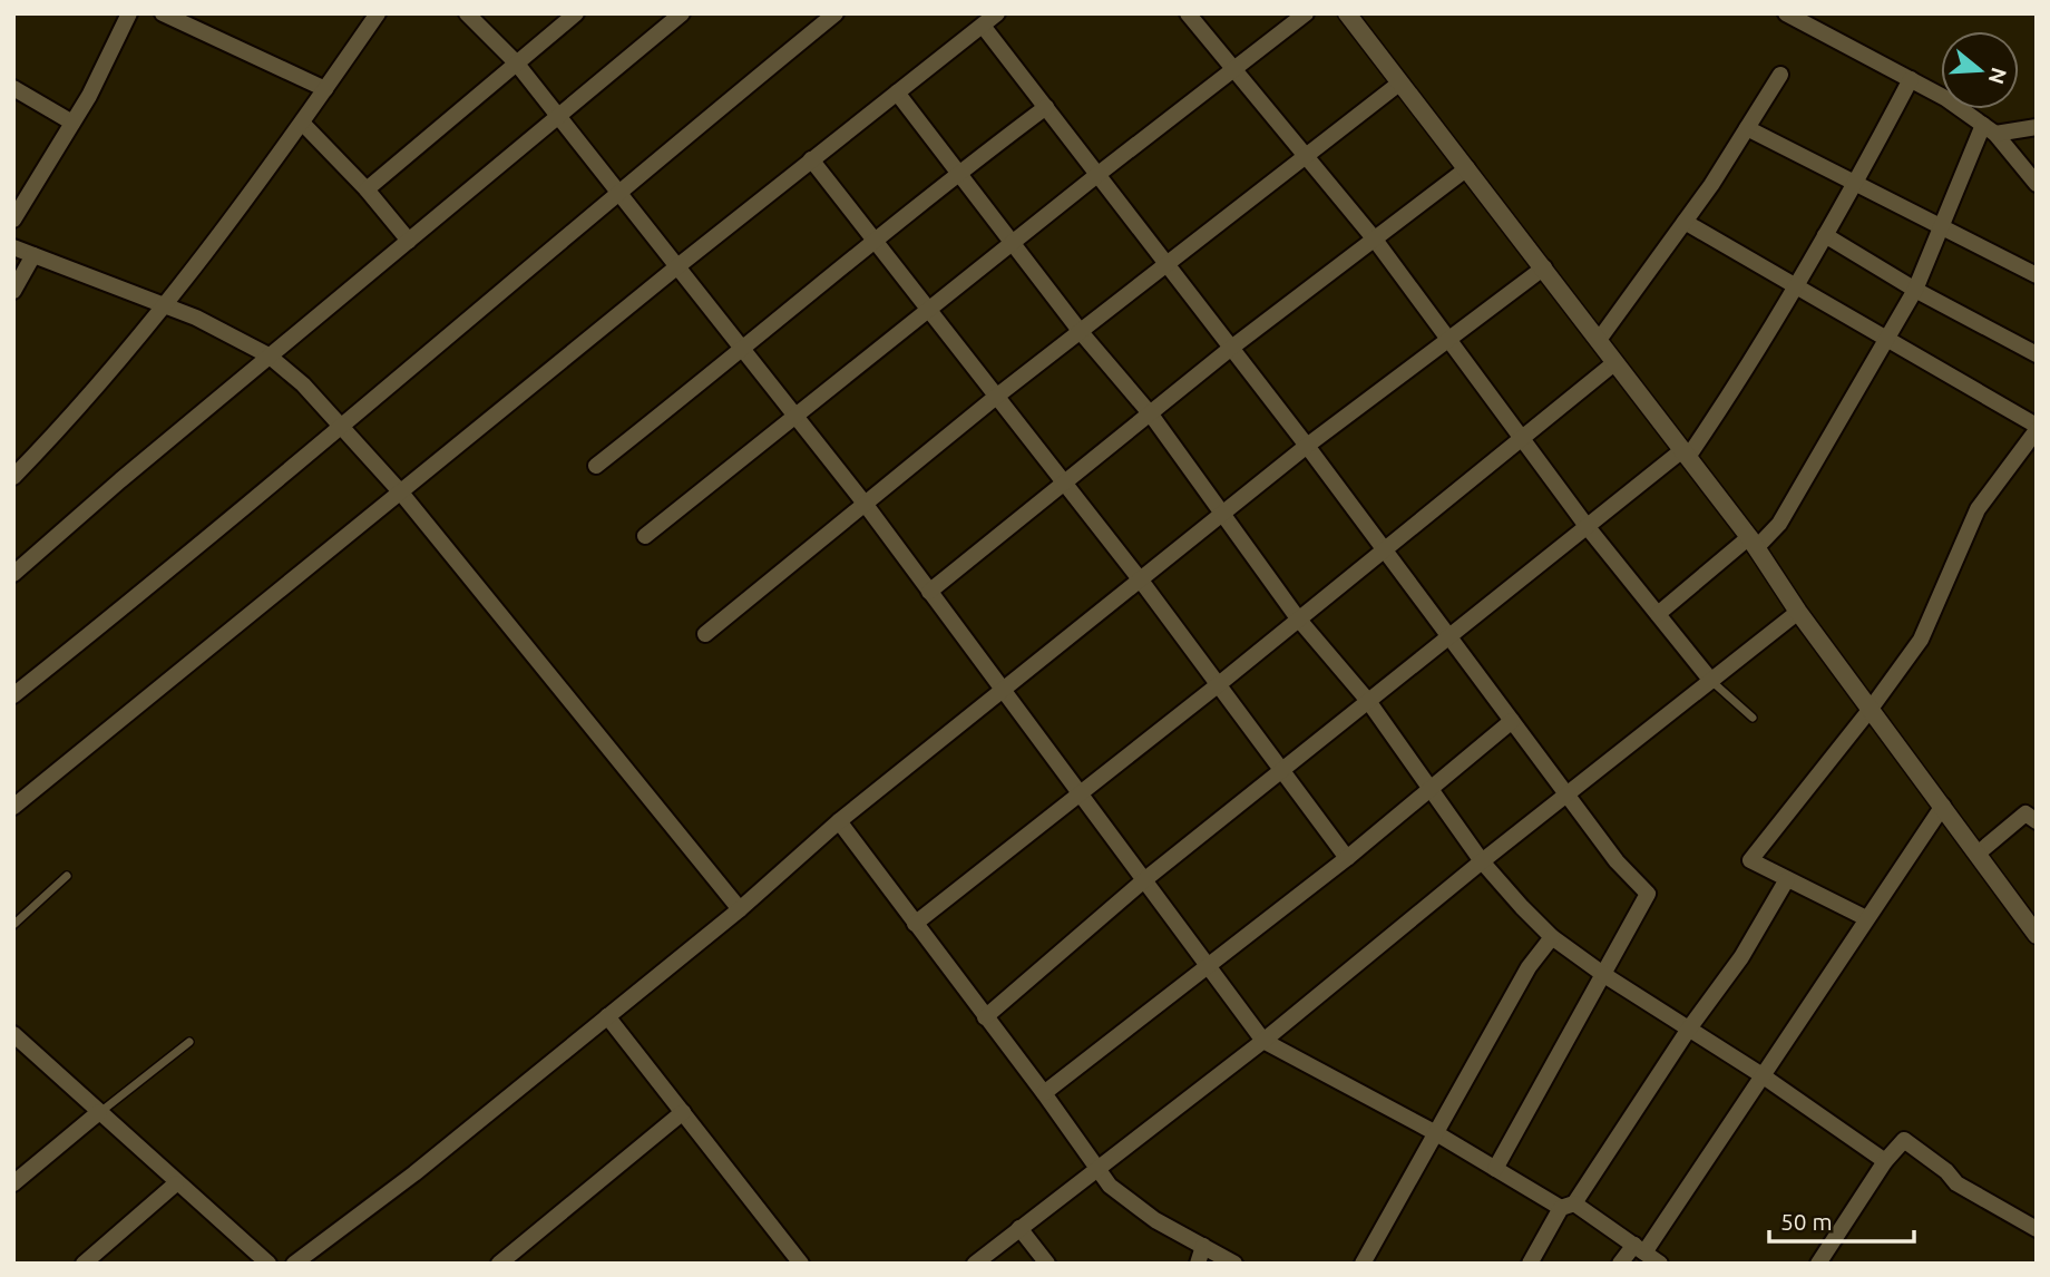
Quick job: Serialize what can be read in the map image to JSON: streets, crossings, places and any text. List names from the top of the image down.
{
  "scale_bar": "50 m",
  "north": "right"
}
